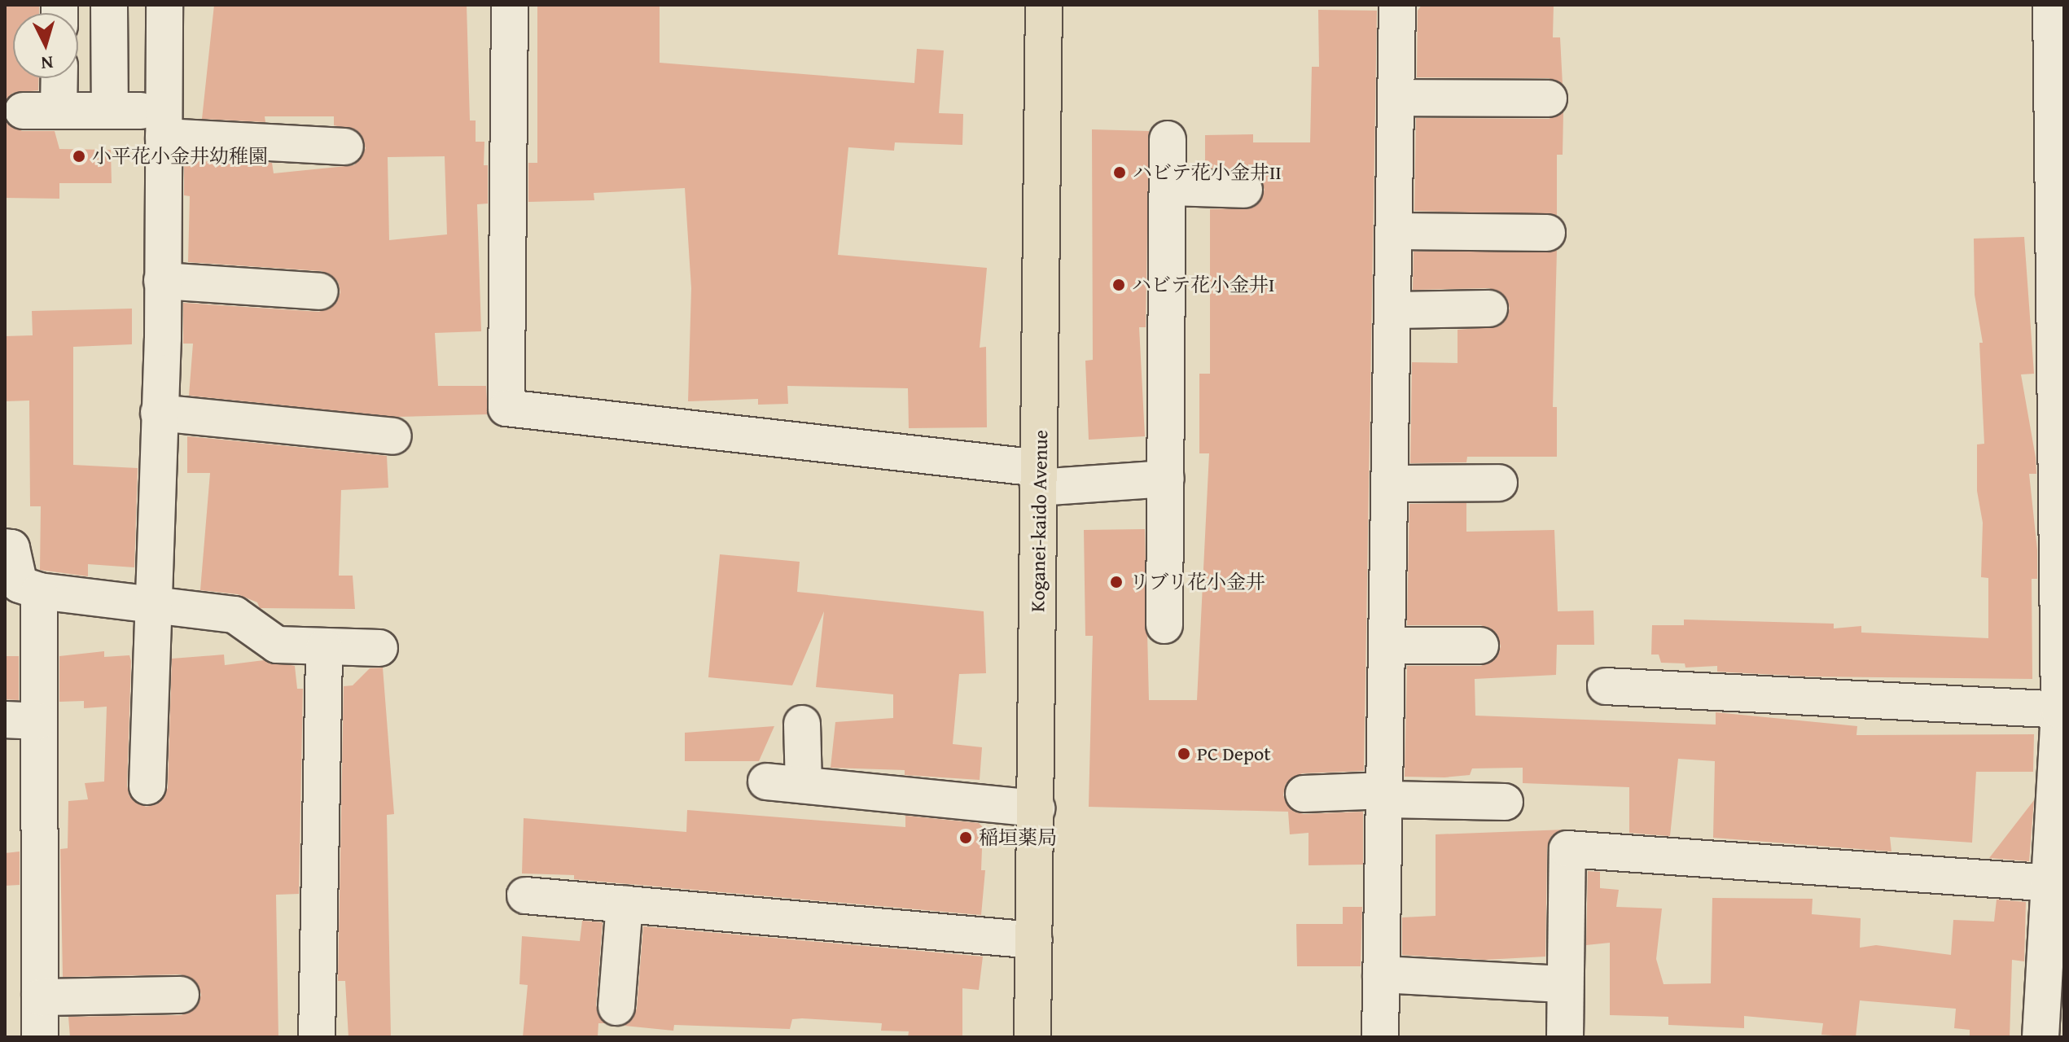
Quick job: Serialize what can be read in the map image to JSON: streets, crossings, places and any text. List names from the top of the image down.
{
  "streets": {
    "main road": ["Koganei-kaido Avenue"]
  },
  "places": [
    "小平花小金井幼稚園",
    "ハビテ花小金井Ⅱ",
    "ハビテ花小金井Ⅰ",
    "リブリ花小金井",
    "PC Depot",
    "稲垣薬局"
  ],
  "north": "bottom"
}
